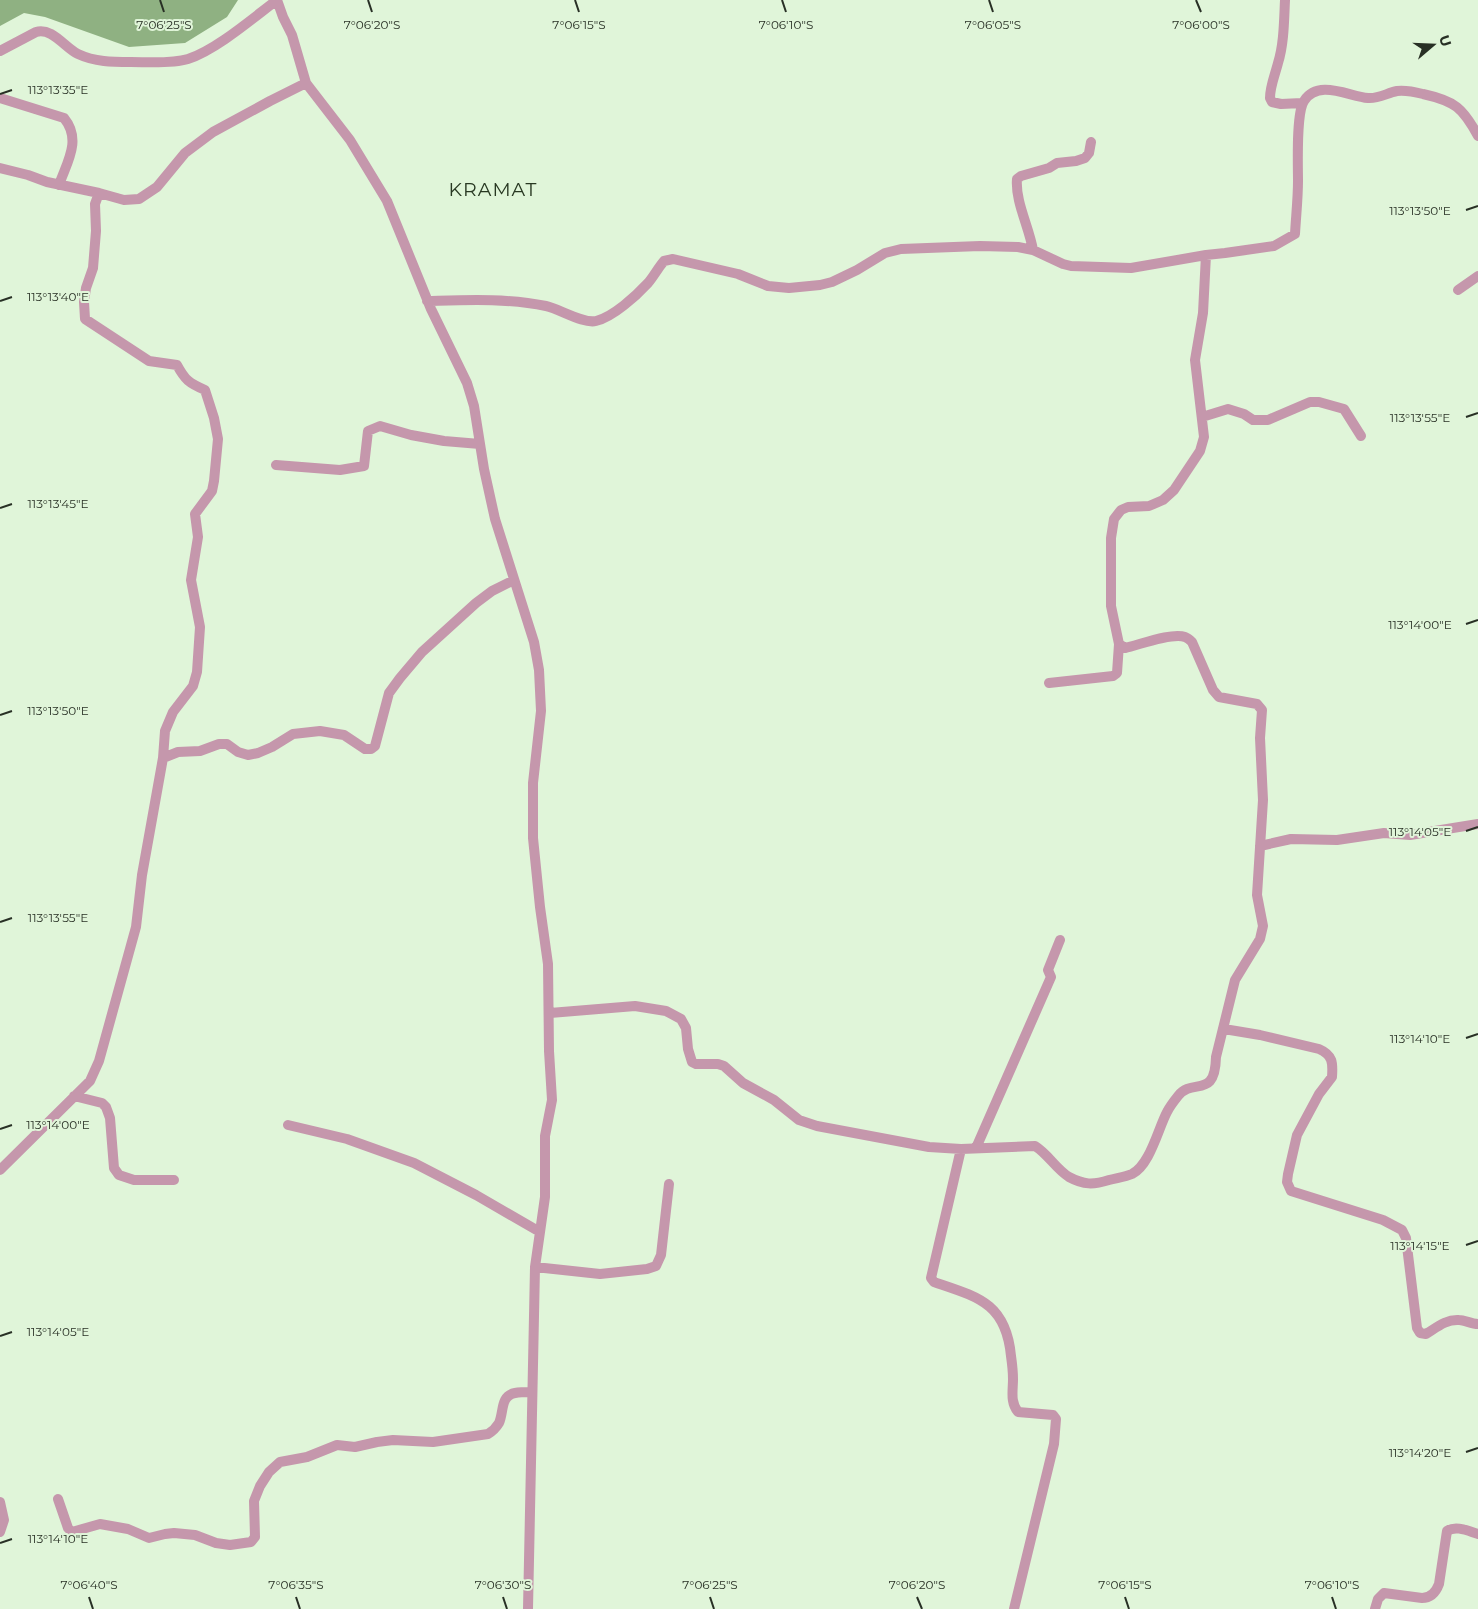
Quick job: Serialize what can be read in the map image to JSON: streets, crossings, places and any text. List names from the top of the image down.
{
  "districts": ["KRAMAT"],
  "north": "right",
  "coordinates": [
    "7°06'25\"S",
    "7°06'20\"S",
    "7°06'15\"S",
    "7°06'10\"S",
    "7°06'00\"S",
    "7°06'05\"S",
    "113°13'35\"E",
    "113°13'50\"E",
    "113°13'40\"E",
    "113°13'55\"E",
    "113°13'45\"E",
    "113°14'00\"E",
    "113°14'05\"E",
    "113°14'10\"E",
    "113°14'15\"E",
    "113°14'20\"E",
    "7°06'40\"S",
    "7°06'35\"S",
    "7°06'30\"S"
  ]
}
